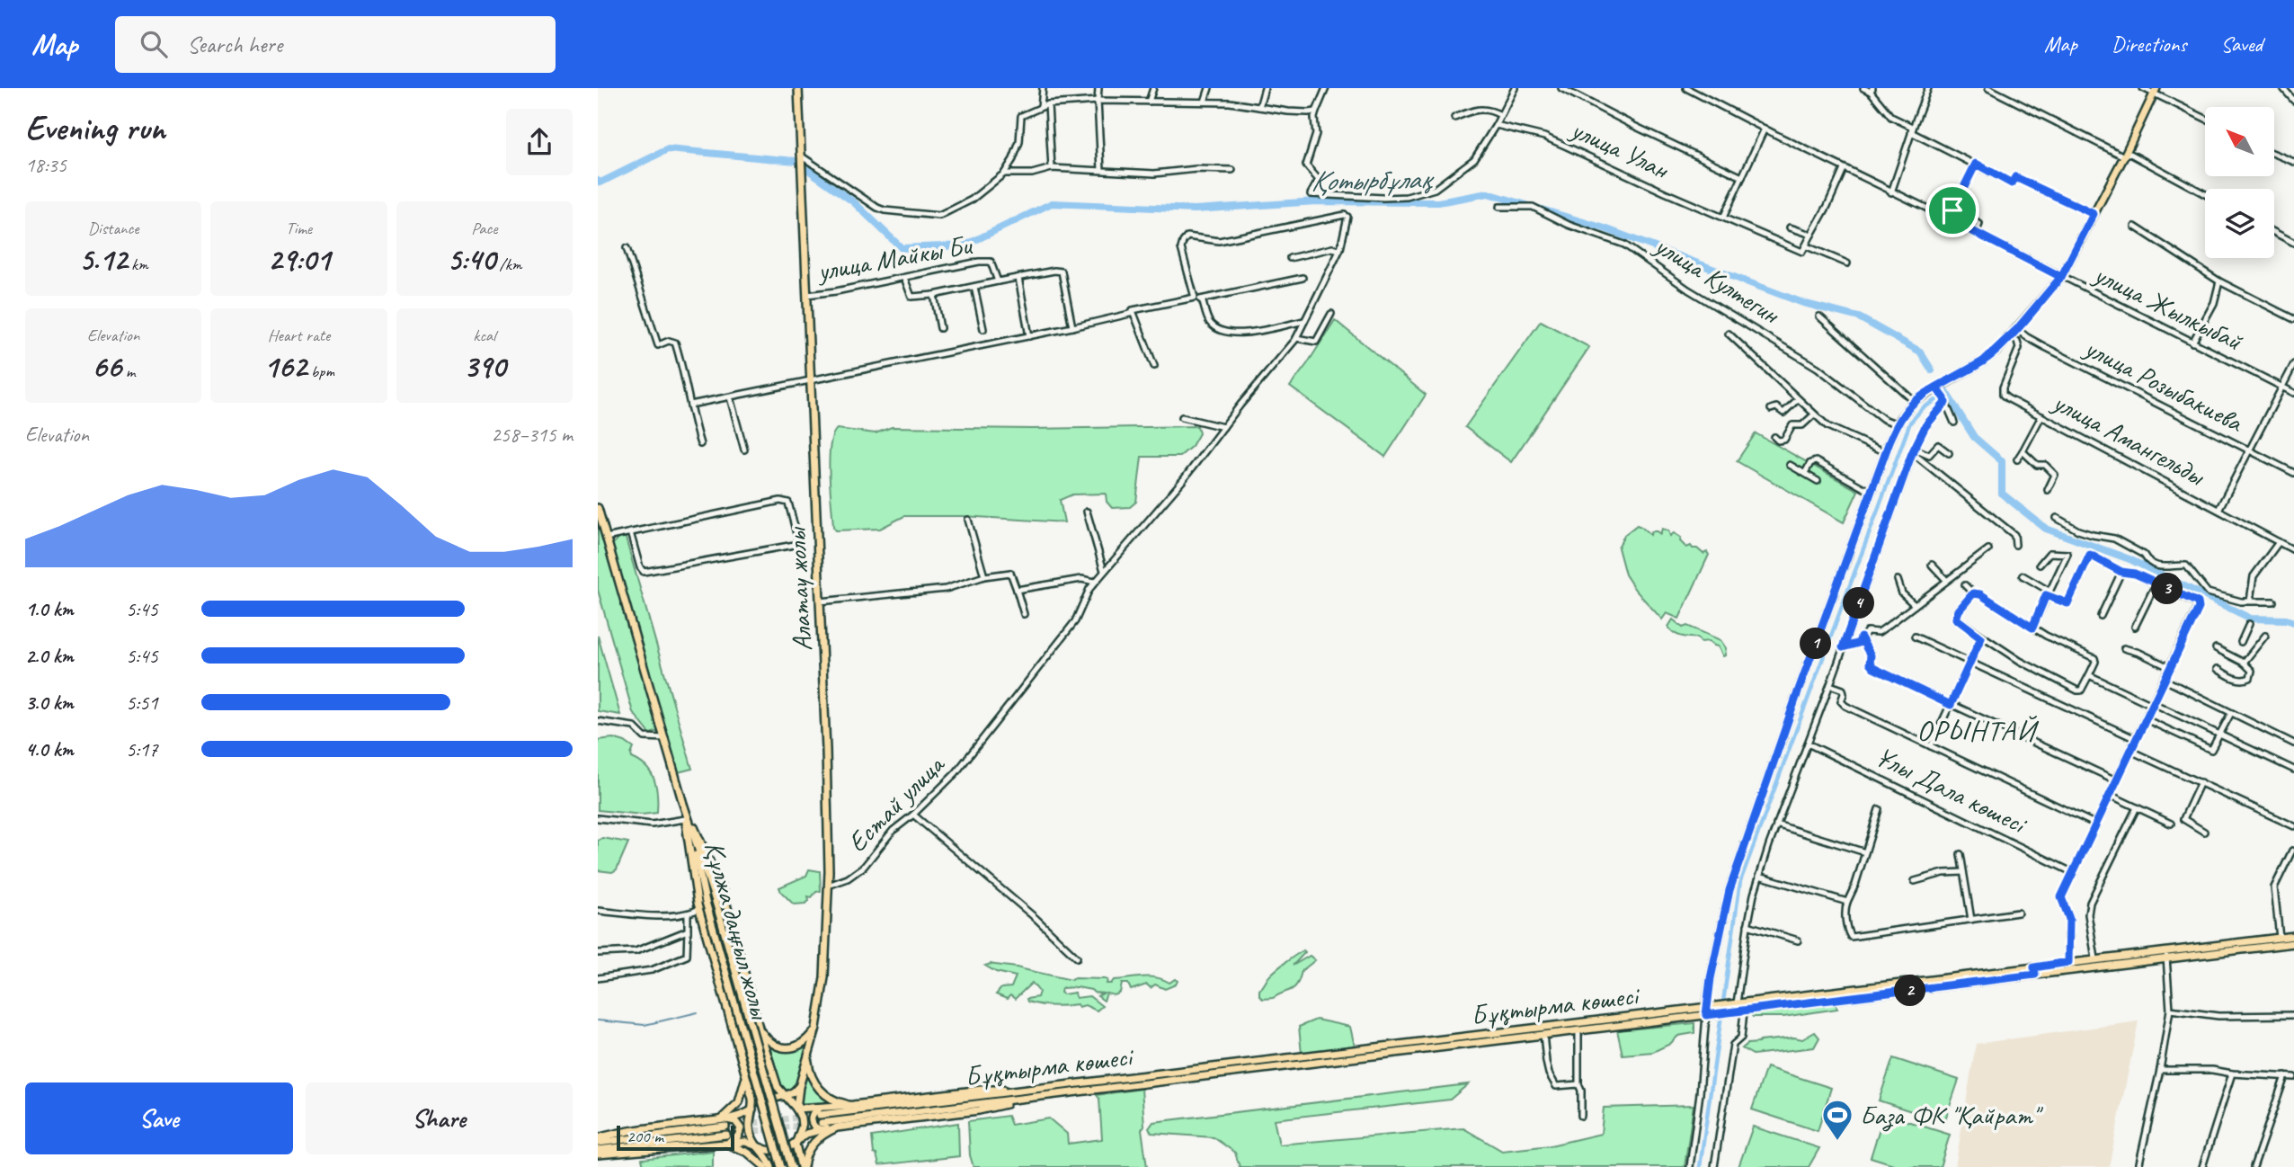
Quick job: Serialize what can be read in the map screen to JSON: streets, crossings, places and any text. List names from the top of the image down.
{
  "streets": {
    "main road": ["Алатау жолы", "Құлжа даңғыл жолы", "Бұқтырма көшесі"],
    "street": [
      "улица Улан",
      "улица Майкы Би",
      "улица Култегин",
      "улица Жылкыбай",
      "улица Розыбакиева",
      "улица Амангельды",
      "Ұлы Дала көшесі",
      "Естай улица"
    ]
  },
  "crossings": [
    ["улица Майкы Би", "Алатау жолы"],
    ["Алатау жолы", "Естай улица"]
  ],
  "districts": ["ОРЫНТАЙ"],
  "water": ["Қотырбұлақ"],
  "places": {
    "sports": ["База ФК \"Қайрат\""]
  },
  "scale_bar": "200 m",
  "north": "top left",
  "page": {
    "header": "Map",
    "search": "Search here",
    "nav": ["Map", "Directions", "Saved"],
    "heading": ["Evening run", "18:35"],
    "stats": [
      ["Distance", "5.12 km"],
      ["Time", "29:01"],
      ["Pace", "5:40 /km"],
      ["Elevation", "66 m"],
      ["Heart rate", "162 bpm"],
      ["kcal", "390"]
    ],
    "chart": ["Elevation", "258–315 m"],
    "pins": [
      "3",
      "4",
      "1",
      "2"
    ],
    "list": [
      {
        "name": "1.0 km",
        "note": "5:45"
      },
      {
        "name": "2.0 km",
        "note": "5:45"
      },
      {
        "name": "3.0 km",
        "note": "5:51"
      },
      {
        "name": "4.0 km",
        "note": "5:17"
      }
    ],
    "buttons": ["Save", "Share"],
    "scale": "200 m"
  }
}
